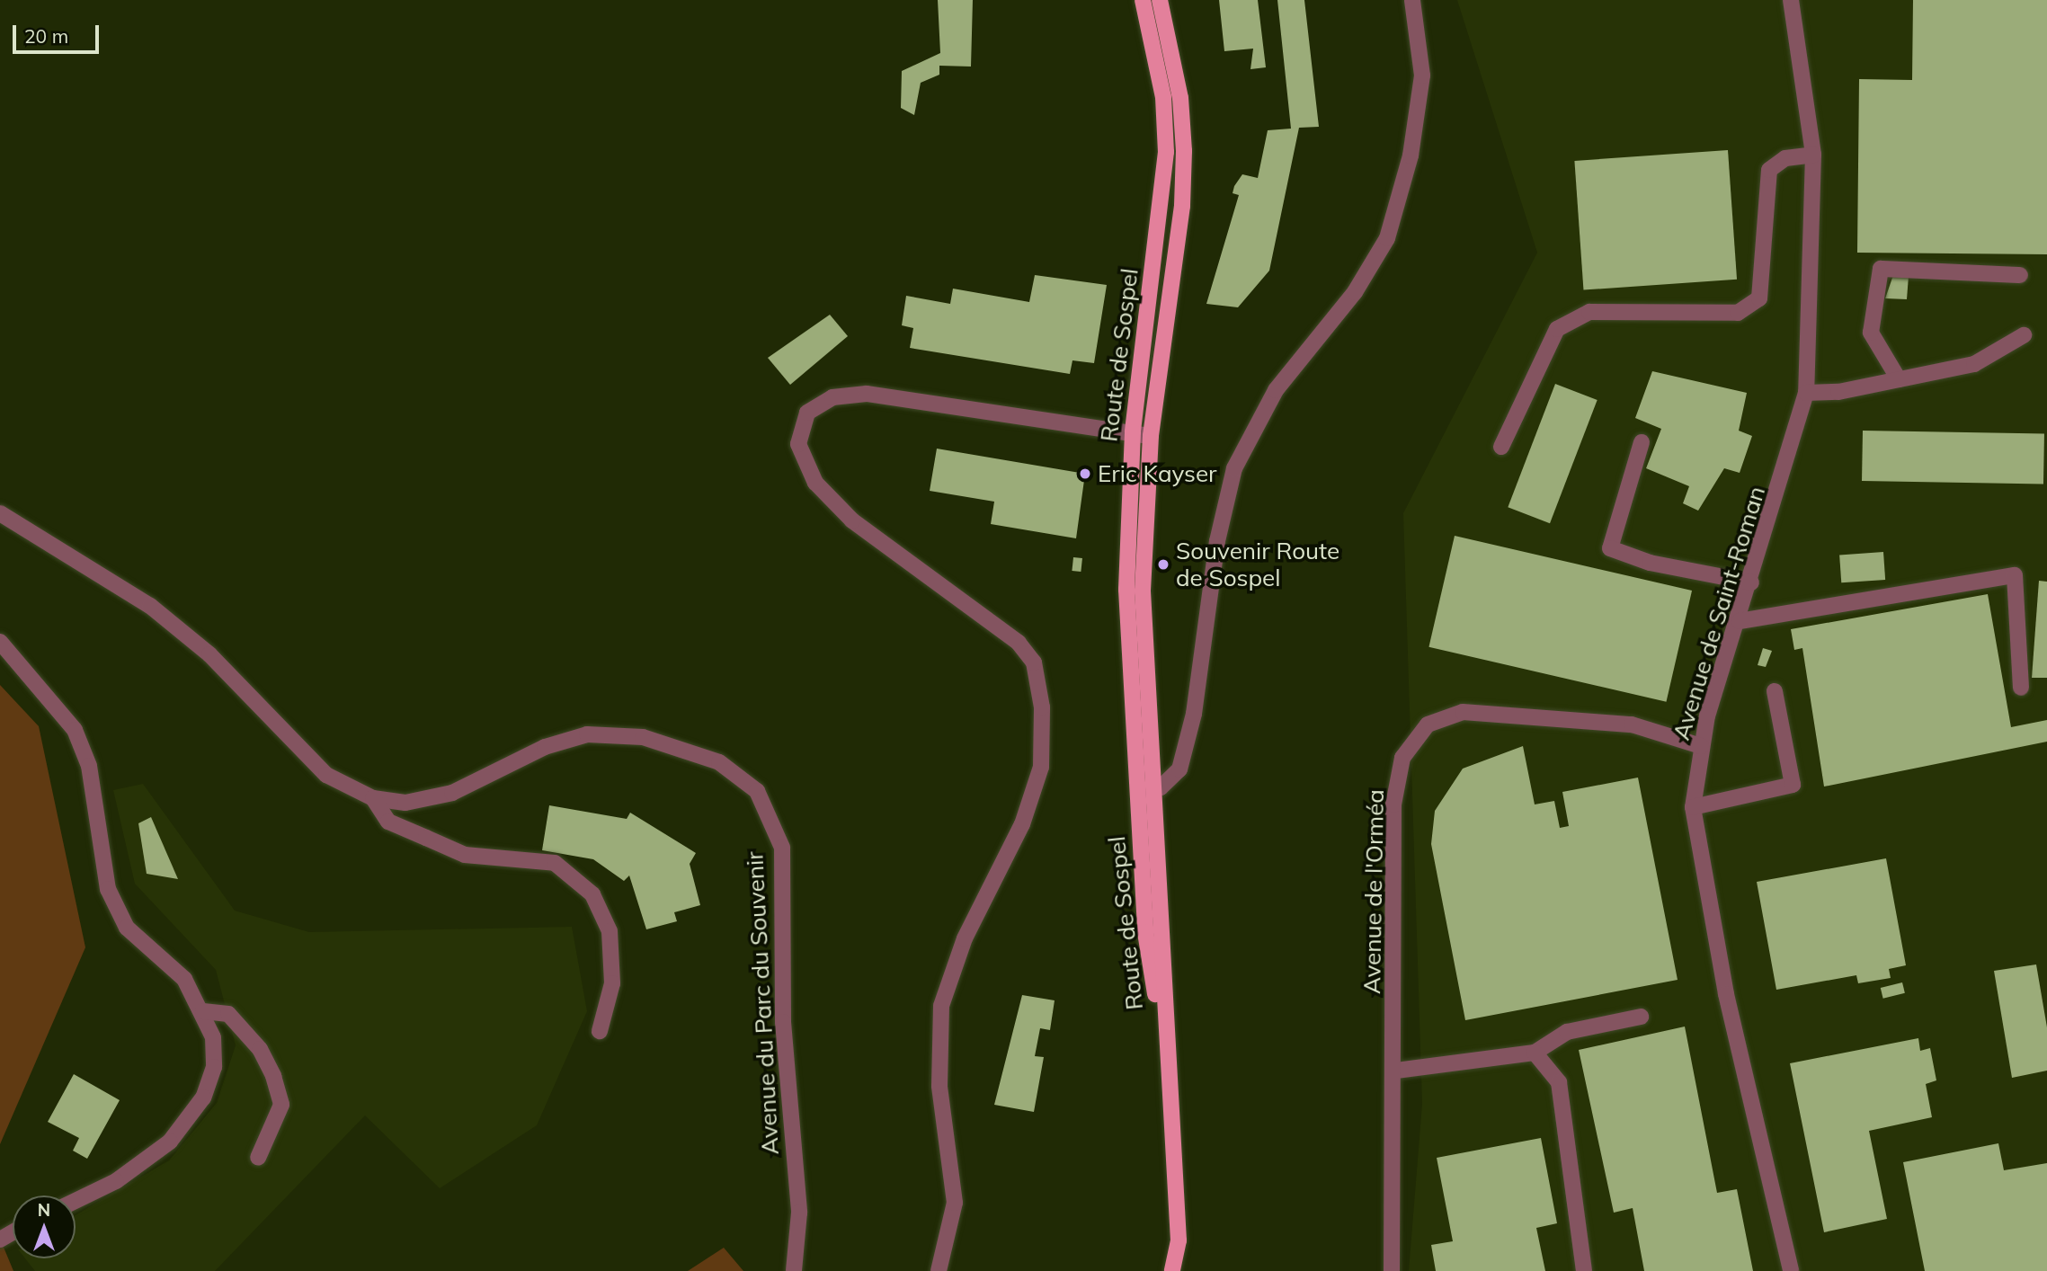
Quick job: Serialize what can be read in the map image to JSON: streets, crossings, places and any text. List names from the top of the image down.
{
  "streets": {
    "main road": ["Route de Sospel"],
    "street": ["Avenue de Saint-Roman", "Avenue de l'Orméa", "Avenue du Parc du Souvenir"]
  },
  "crossings": [
    ["Avenue de Saint-Roman", "Avenue de l'Orméa"]
  ],
  "places": ["Eric Kayser", "Souvenir Route de Sospel"],
  "scale_bar": "20 m",
  "north": "top"
}
